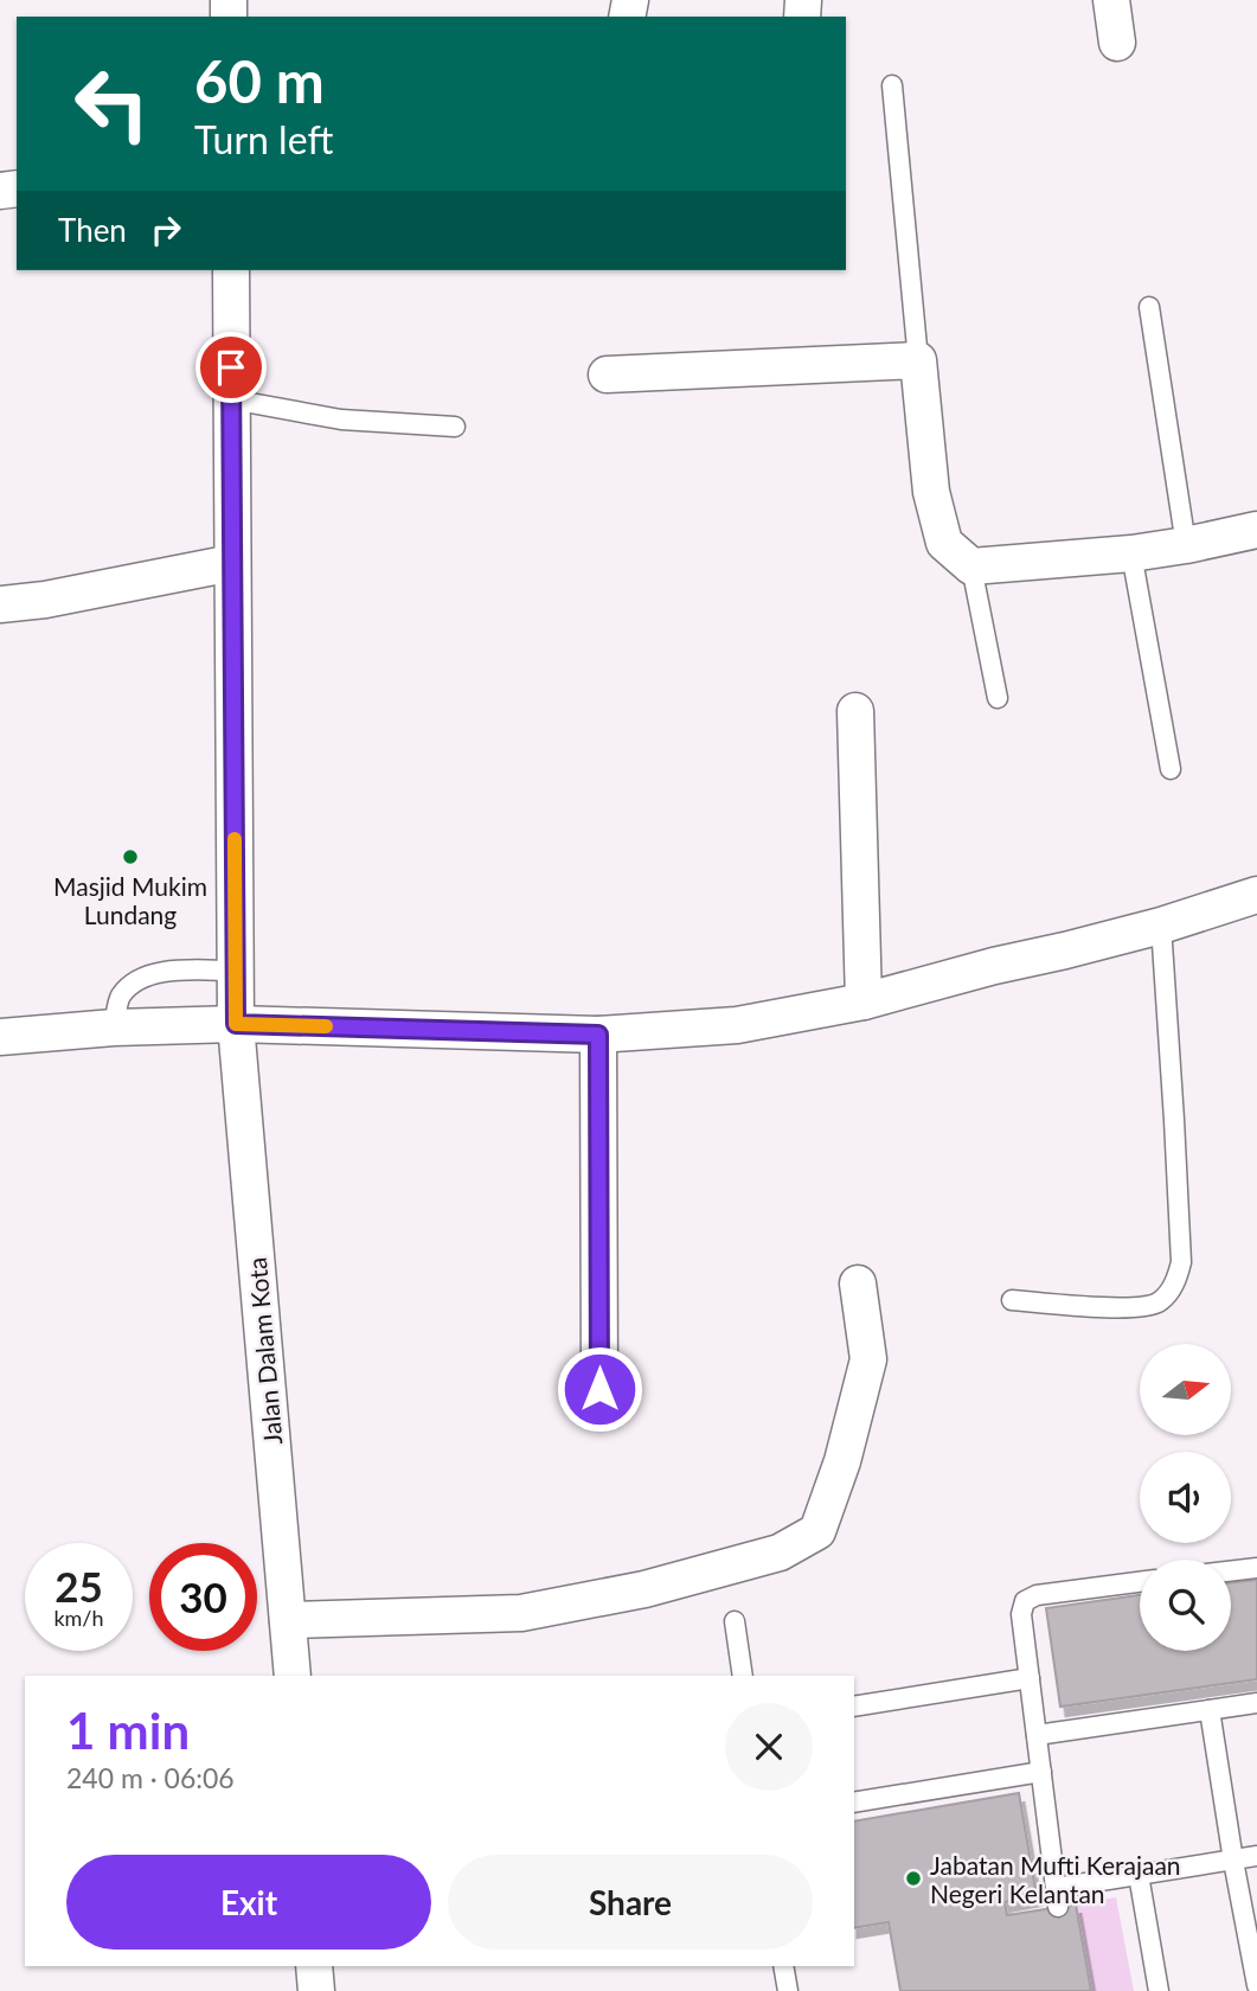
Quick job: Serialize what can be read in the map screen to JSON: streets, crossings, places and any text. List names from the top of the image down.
{
  "streets": {
    "street": ["Jalan Dalam Kota"]
  },
  "places": ["Masjid Mukim Lundang", "Jabatan Mufti Kerajaan Negeri Kelantan"],
  "north": "right",
  "page": {
    "turn": ["60 m", "Turn left"],
    "then": "Then",
    "speed": "25 km/h",
    "limit": "30",
    "heading": ["1 min", "240 m · 06:06"],
    "buttons": ["Exit", "Share"]
  }
}
